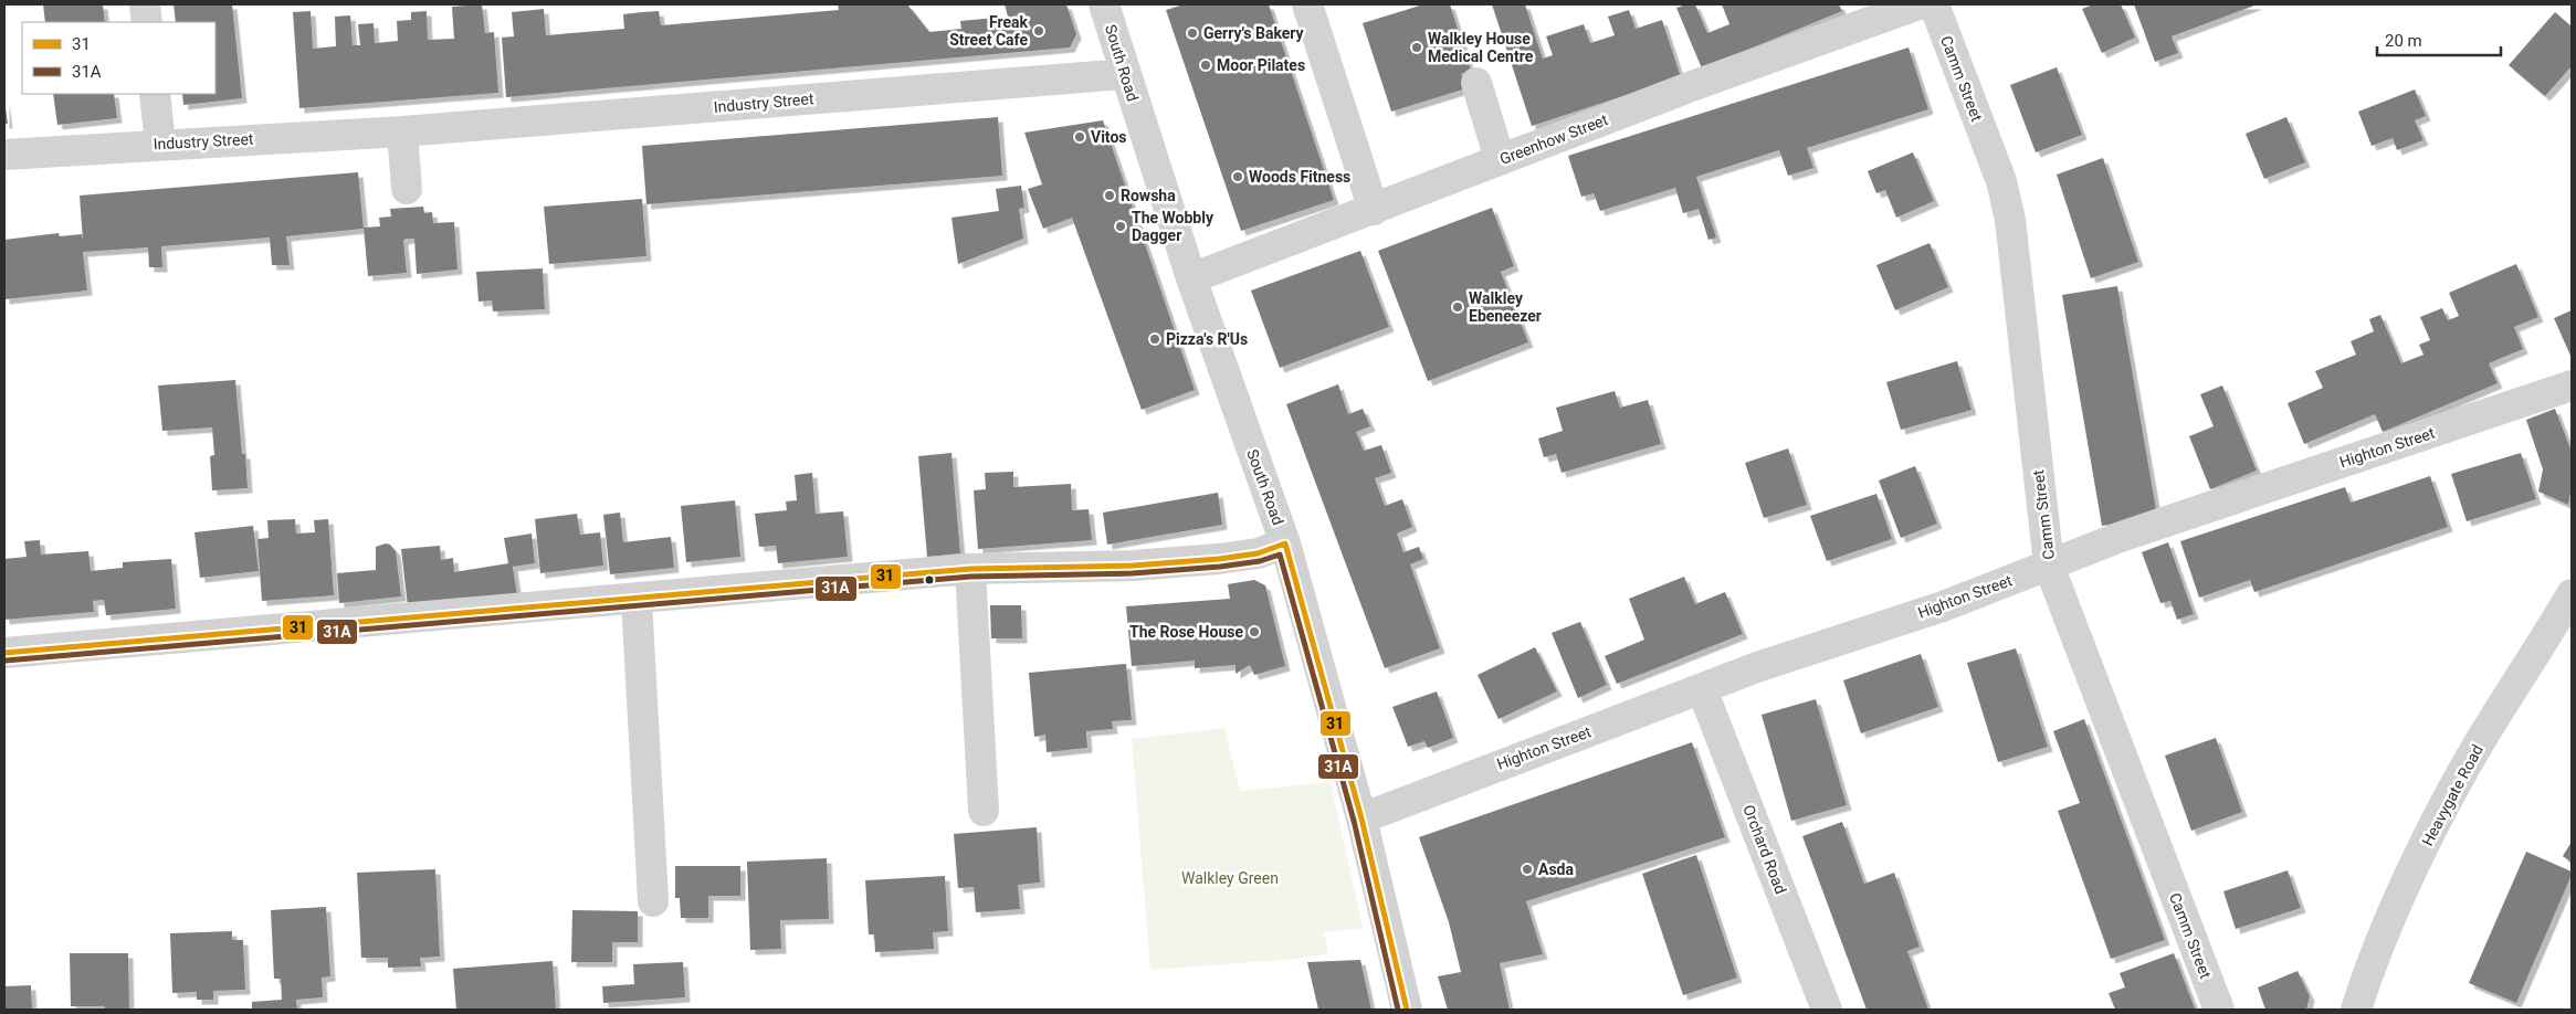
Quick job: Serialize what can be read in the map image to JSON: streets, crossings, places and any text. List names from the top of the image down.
{
  "streets": {
    "street": [
      "South Road",
      "Camm Street",
      "Industry Street",
      "Greenhow Street",
      "Highton Street",
      "Heavygate Road",
      "Orchard Road"
    ]
  },
  "crossings": [
    ["South Road", "Industry Street"],
    ["South Road", "Greenhow Street"],
    ["South Road", "Highton Street"],
    ["Camm Street", "Highton Street"],
    ["Highton Street", "Orchard Road"]
  ],
  "parks": ["Walkley Green"],
  "places": [
    "Freak Street Cafe",
    "Gerry's Bakery",
    "Walkley House Medical Centre",
    "Moor Pilates",
    "Vitos",
    "Woods Fitness",
    "Rowsha",
    "The Wobbly Dagger",
    "Walkley Ebeneezer",
    "Pizza's R'Us",
    "The Rose House",
    "Asda"
  ],
  "lines": ["transit line 31", "transit line 31A"],
  "legend": ["31", "31A"],
  "scale_bar": "20 m"
}
